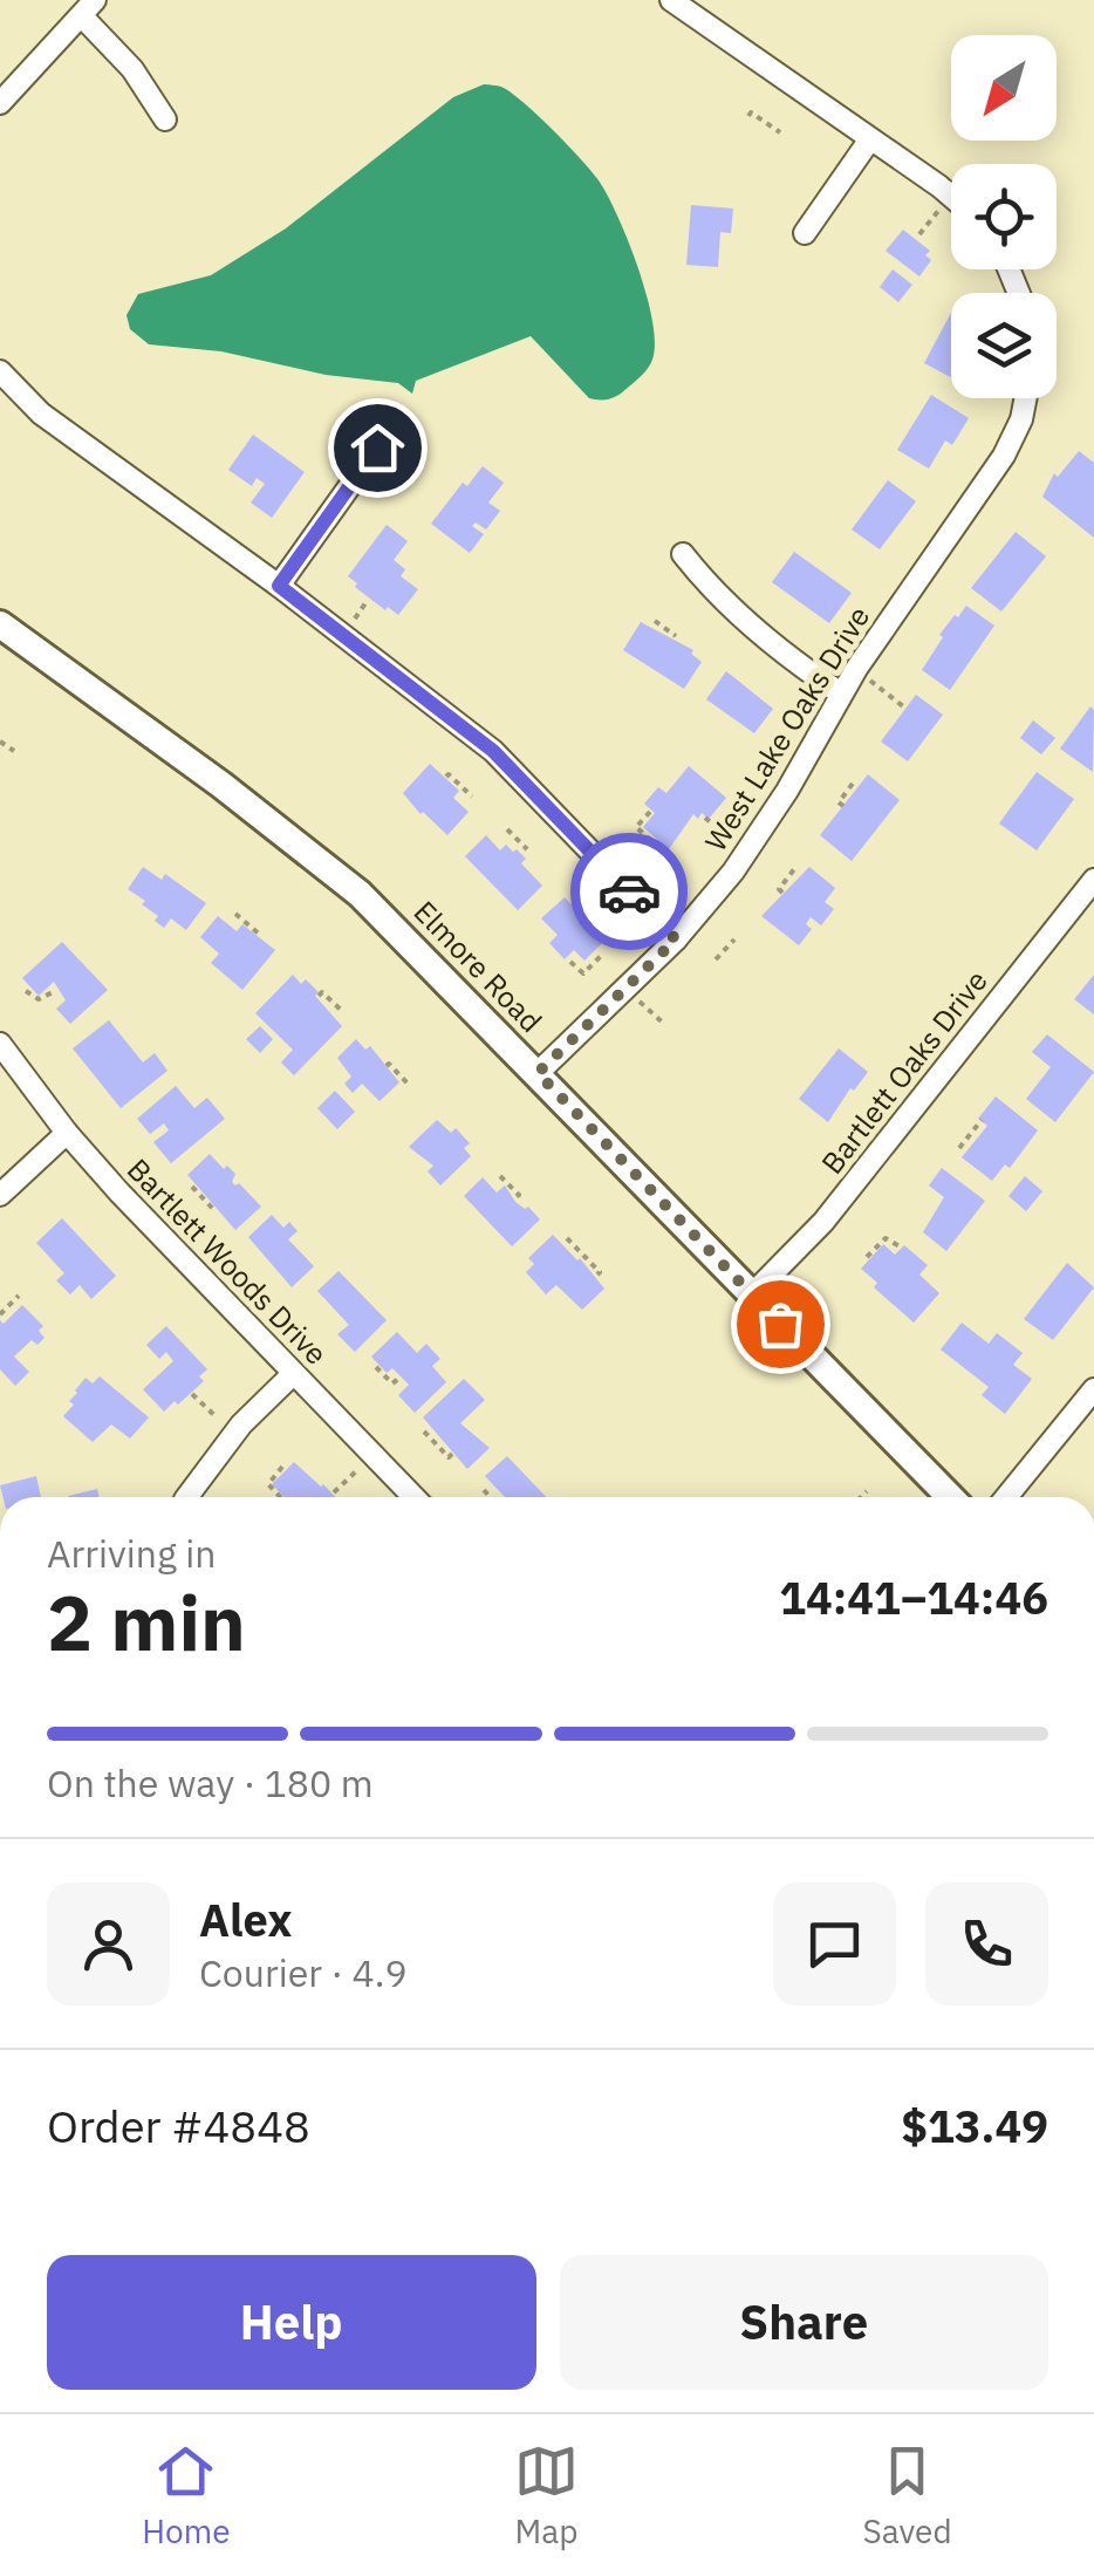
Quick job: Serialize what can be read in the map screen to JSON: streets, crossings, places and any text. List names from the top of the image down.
{
  "streets": {
    "street": [
      "West Lake Oaks Drive",
      "Elmore Road",
      "Bartlett Oaks Drive",
      "Bartlett Woods Drive"
    ]
  },
  "crossings": [
    ["West Lake Oaks Drive", "Elmore Road"],
    ["Elmore Road", "Bartlett Oaks Drive"]
  ],
  "north": "bottom left",
  "page": {
    "heading": ["2 min", "Arriving in", "14:41–14:46"],
    "panel": [
      "Alex",
      "Courier · 4.9",
      "Order #4848",
      "$13.49"
    ],
    "bar": "On the way · 180 m",
    "buttons": ["Help", "Share"],
    "tabs": ["Home", "Map", "Saved"]
  }
}
